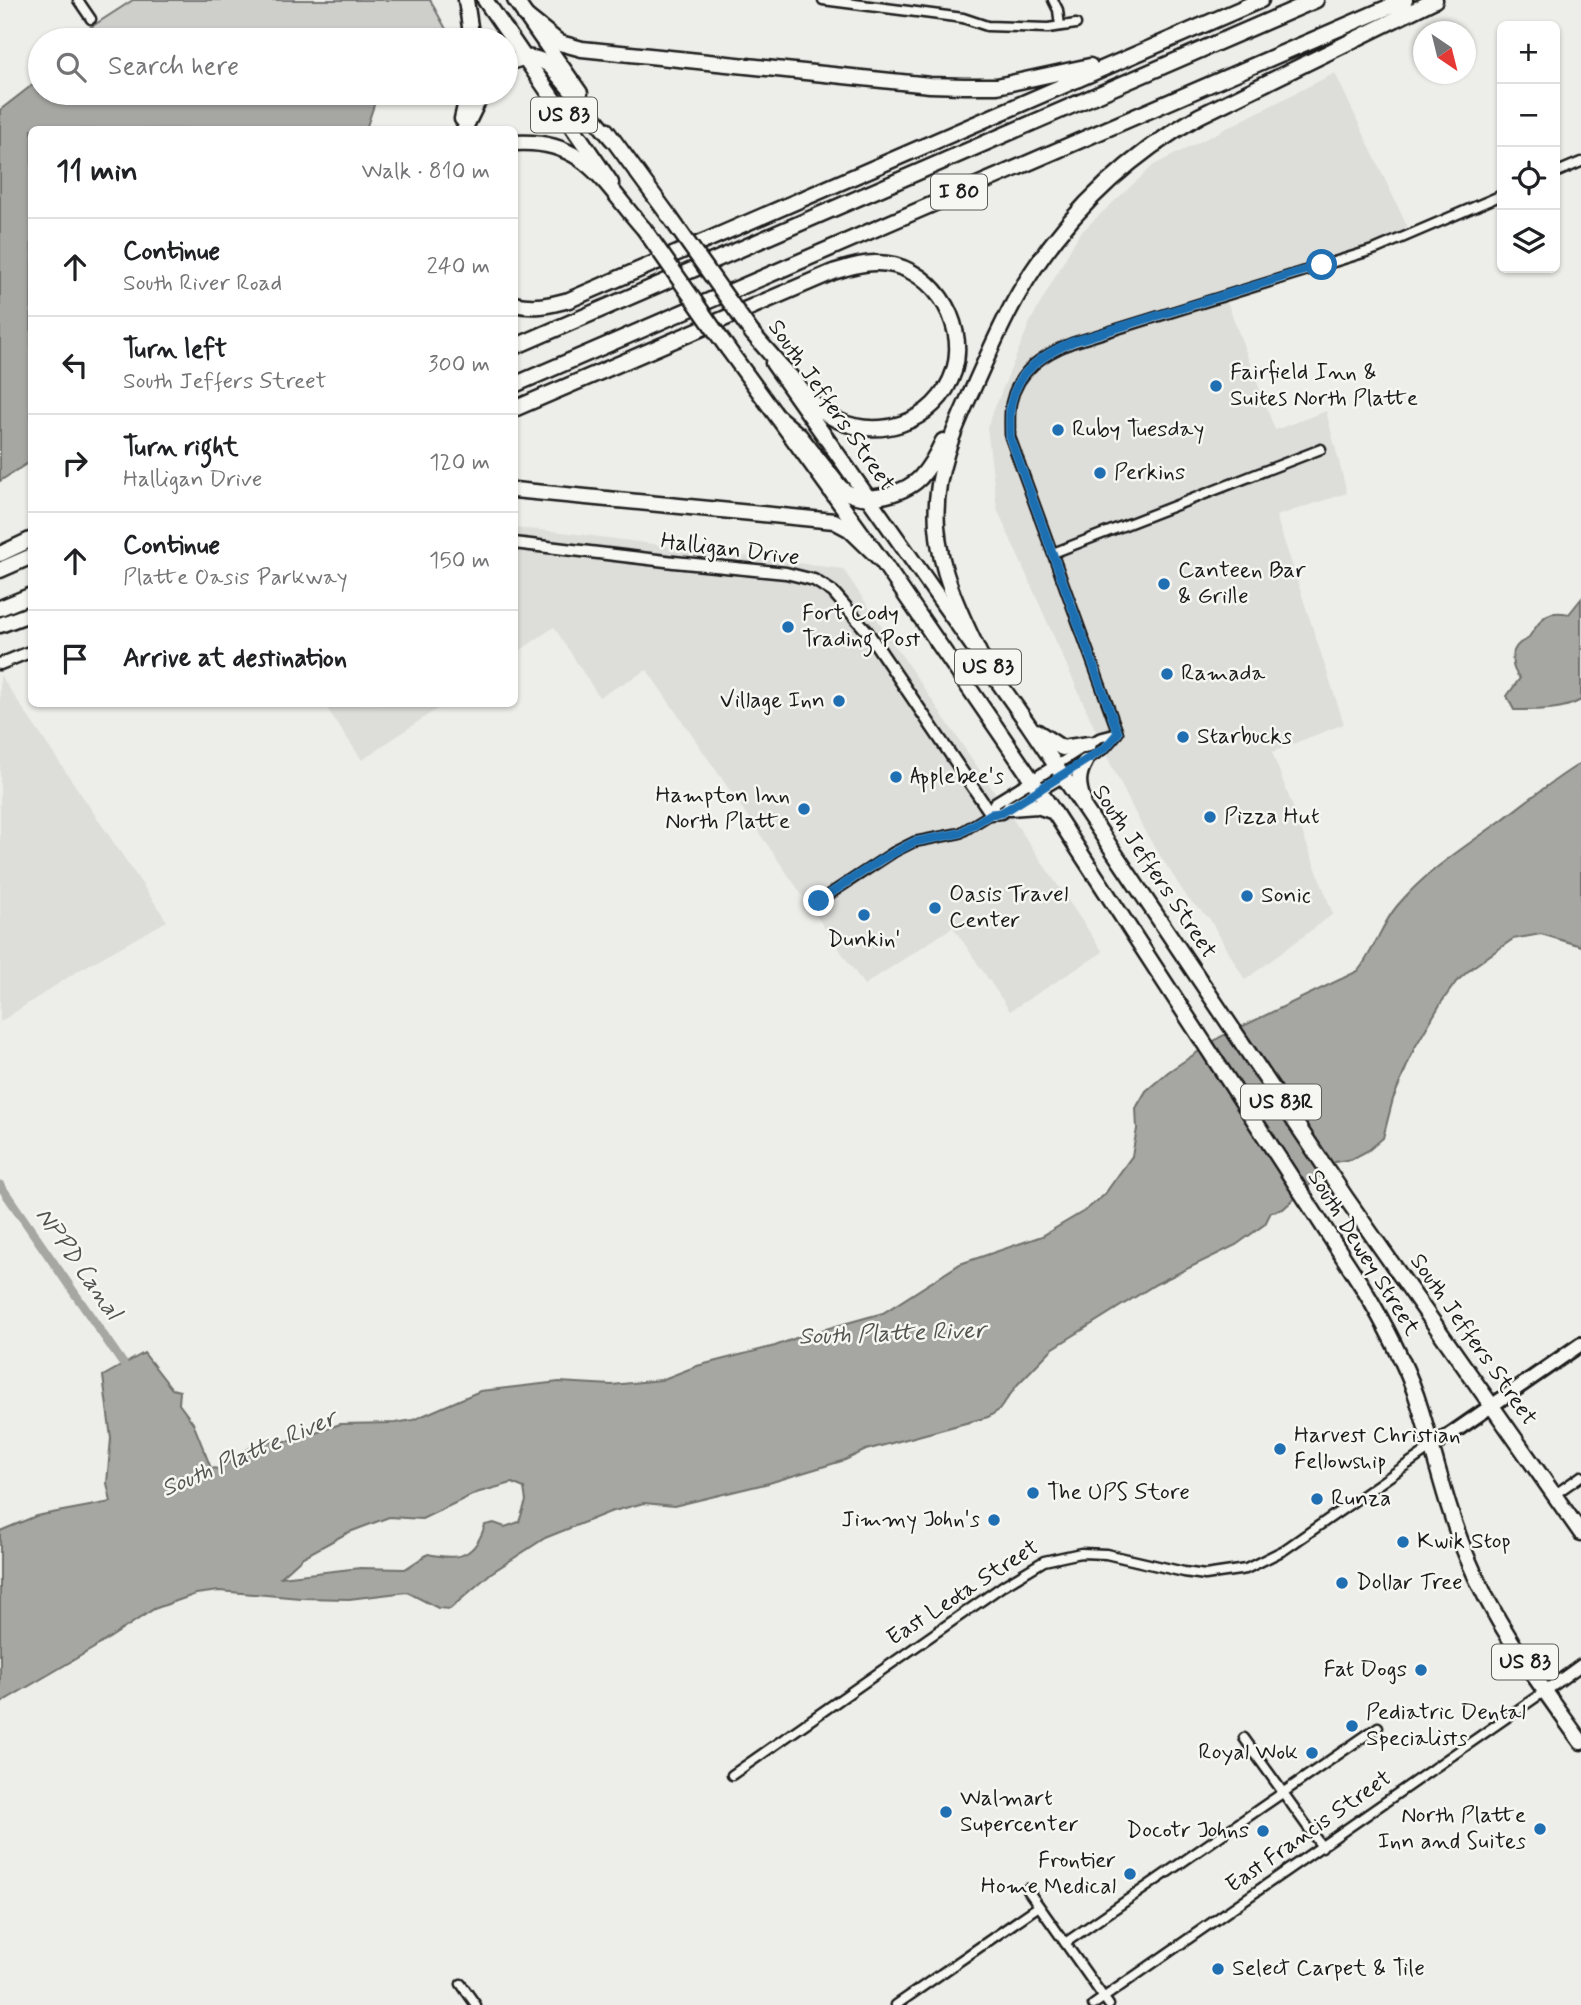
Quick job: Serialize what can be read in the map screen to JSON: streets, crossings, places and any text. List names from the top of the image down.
{
  "streets": {
    "highway": [
      "US 83",
      "I 80",
      "South Jeffers Street",
      "US 83R",
      "South Dewey Street"
    ],
    "main road": ["East Leota Street"],
    "street": ["Halligan Drive", "East Francis Street"]
  },
  "crossings": [
    ["South Jeffers Street", "South Dewey Street"],
    ["South Jeffers Street", "East Leota Street"],
    ["South Dewey Street", "East Leota Street"],
    ["South Dewey Street", "East Francis Street"]
  ],
  "water": ["NPPD Canal", "South Platte River"],
  "places": [
    "Fairfield Inn & Suites North Platte",
    "Ruby Tuesday",
    "Perkins",
    "Canteen Bar & Grille",
    "Fort Cody Trading Post",
    "Ramada",
    "Village Inn",
    "Starbucks",
    "Applebee's",
    "Hampton Inn North Platte",
    "Pizza Hut",
    "Sonic",
    "Oasis Travel Center",
    "Dunkin'",
    "Harvest Christian Fellowship",
    "The UPS Store",
    "Runza",
    "Jimmy John's",
    "Kwik Stop",
    "Dollar Tree",
    "Fat Dogs",
    "Pediatric Dental Specialists",
    "Royal Wok",
    "Walmart Supercenter",
    "North Platte Inn and Suites",
    "Docotr Johns",
    "Frontier Home Medical",
    "Select Carpet & Tile"
  ],
  "north": "bottom right",
  "page": {
    "map_buttons": ["+", "−"],
    "search": "Search here",
    "heading": ["11 min", "Walk · 810 m"],
    "list": [
      ["Continue", "South River Road", "240 m"],
      ["Turn left", "South Jeffers Street", "300 m"],
      ["Turn right", "Halligan Drive", "120 m"],
      ["Continue", "Platte Oasis Parkway", "150 m"],
      "Arrive at destination"
    ]
  }
}
